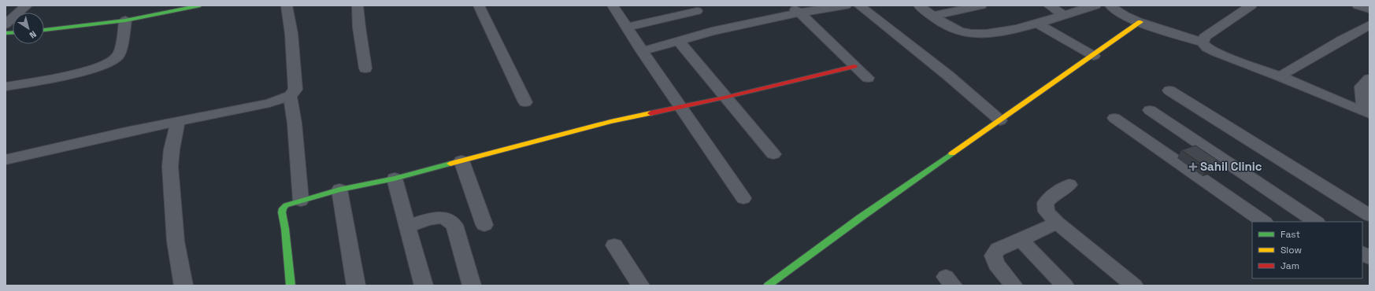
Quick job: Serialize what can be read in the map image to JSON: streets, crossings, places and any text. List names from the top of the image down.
{
  "places": {
    "health": ["Sahil Clinic"]
  },
  "legend": ["Fast", "Slow", "Jam"],
  "north": "bottom right"
}
